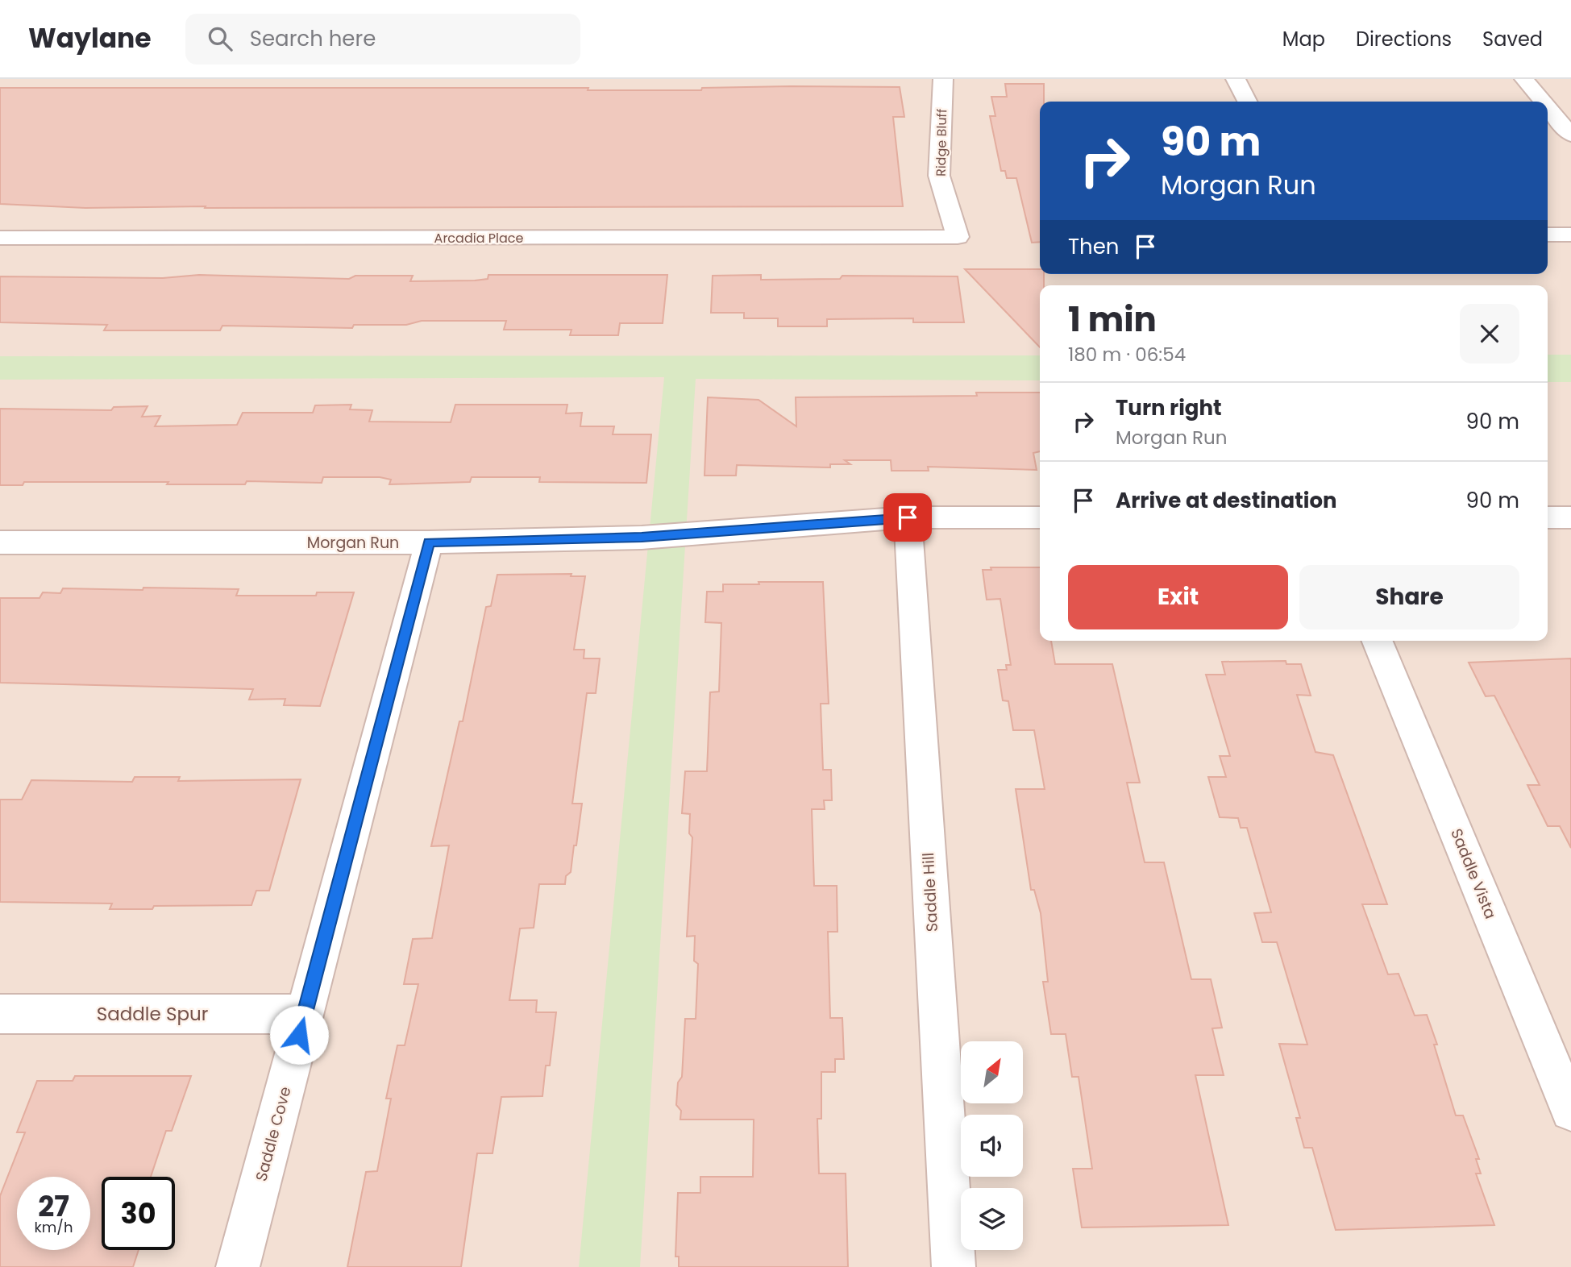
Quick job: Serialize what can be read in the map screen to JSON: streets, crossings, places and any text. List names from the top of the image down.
{
  "streets": {
    "street": [
      "Ridge Bluff",
      "Arcadia Place",
      "Morgan Run",
      "Saddle Vista",
      "Saddle Hill",
      "Saddle Spur",
      "Saddle Cove"
    ]
  },
  "crossings": [
    ["Ridge Bluff", "Arcadia Place"],
    ["Morgan Run", "Saddle Hill"],
    ["Morgan Run", "Saddle Cove"],
    ["Saddle Spur", "Saddle Cove"]
  ],
  "north": "top right",
  "page": {
    "header": "Waylane",
    "search": "Search here",
    "nav": ["Map", "Directions", "Saved"],
    "turn": ["90 m", "Morgan Run"],
    "then": "Then",
    "heading": ["1 min", "180 m · 06:54"],
    "list": [
      {
        "name": "Turn right",
        "note": "Morgan Run",
        "value": "90 m"
      },
      {
        "name": "Arrive at destination",
        "value": "90 m"
      }
    ],
    "buttons": ["Exit", "Share"],
    "speed": "27 km/h",
    "limit": "30"
  }
}
